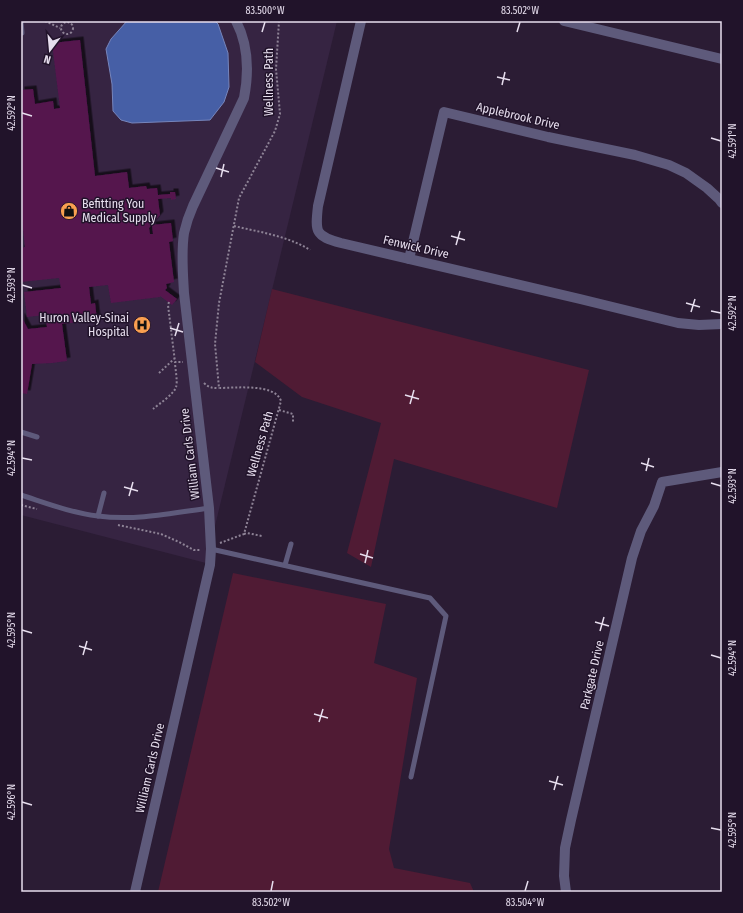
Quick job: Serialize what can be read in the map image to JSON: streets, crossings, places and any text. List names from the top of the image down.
{
  "streets": {
    "street": [
      "Applebrook Drive",
      "Fenwick Drive",
      "William Carls Drive",
      "Parkgate Drive"
    ],
    "path": ["Wellness Path"]
  },
  "crossings": [
    ["Applebrook Drive", "Fenwick Drive"]
  ],
  "places": {
    "shop": ["Befitting You Medical Supply"],
    "hospital": ["Huron Valley-Sinai Hospital"]
  },
  "north": "bottom",
  "coordinates": [
    "83.500°W",
    "83.502°W",
    "42.592°N",
    "42.591°N",
    "42.593°N",
    "42.594°N",
    "42.595°N",
    "42.596°N",
    "83.504°W"
  ]
}
